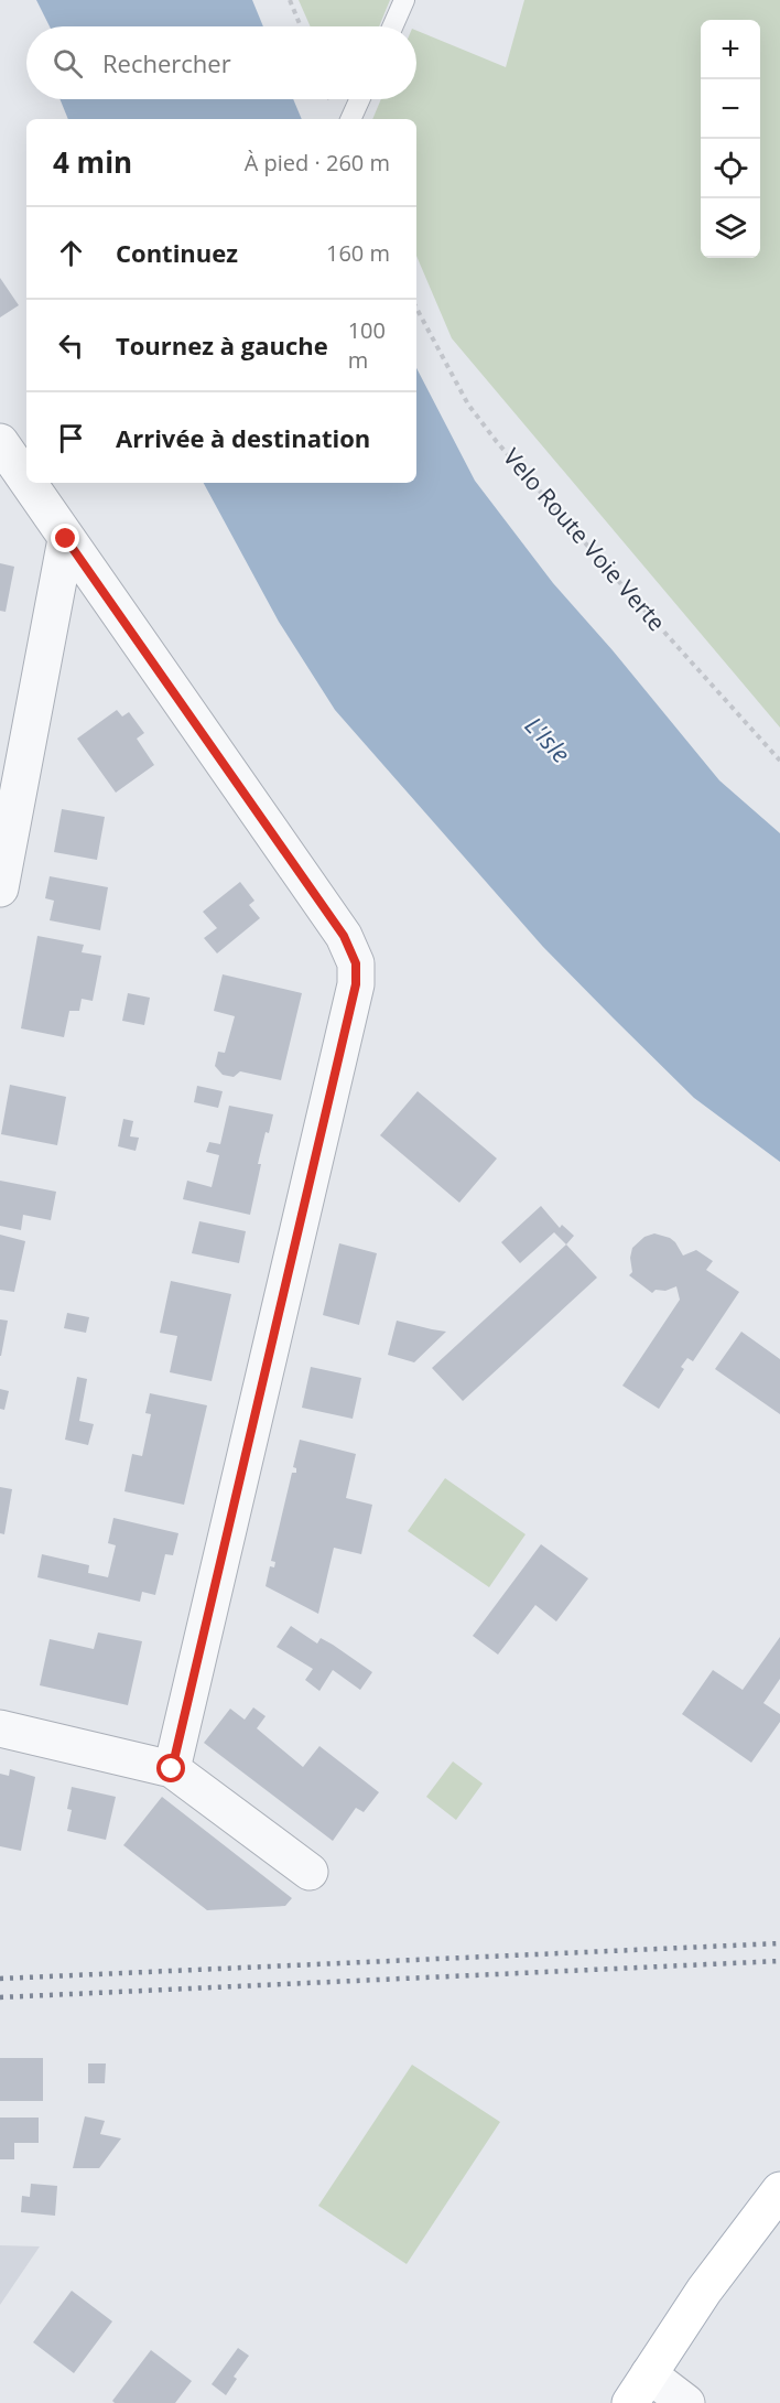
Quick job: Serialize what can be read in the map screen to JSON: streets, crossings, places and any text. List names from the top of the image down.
{
  "streets": {
    "path": ["Velo Route Voie Verte"]
  },
  "water": ["L'Isle"],
  "page": {
    "map_buttons": ["+", "−"],
    "search": "Rechercher",
    "heading": ["4 min", "À pied · 260 m"],
    "list": [
      ["Continuez", "160 m"],
      ["Tournez à gauche", "100 m"],
      "Arrivée à destination"
    ]
  }
}
